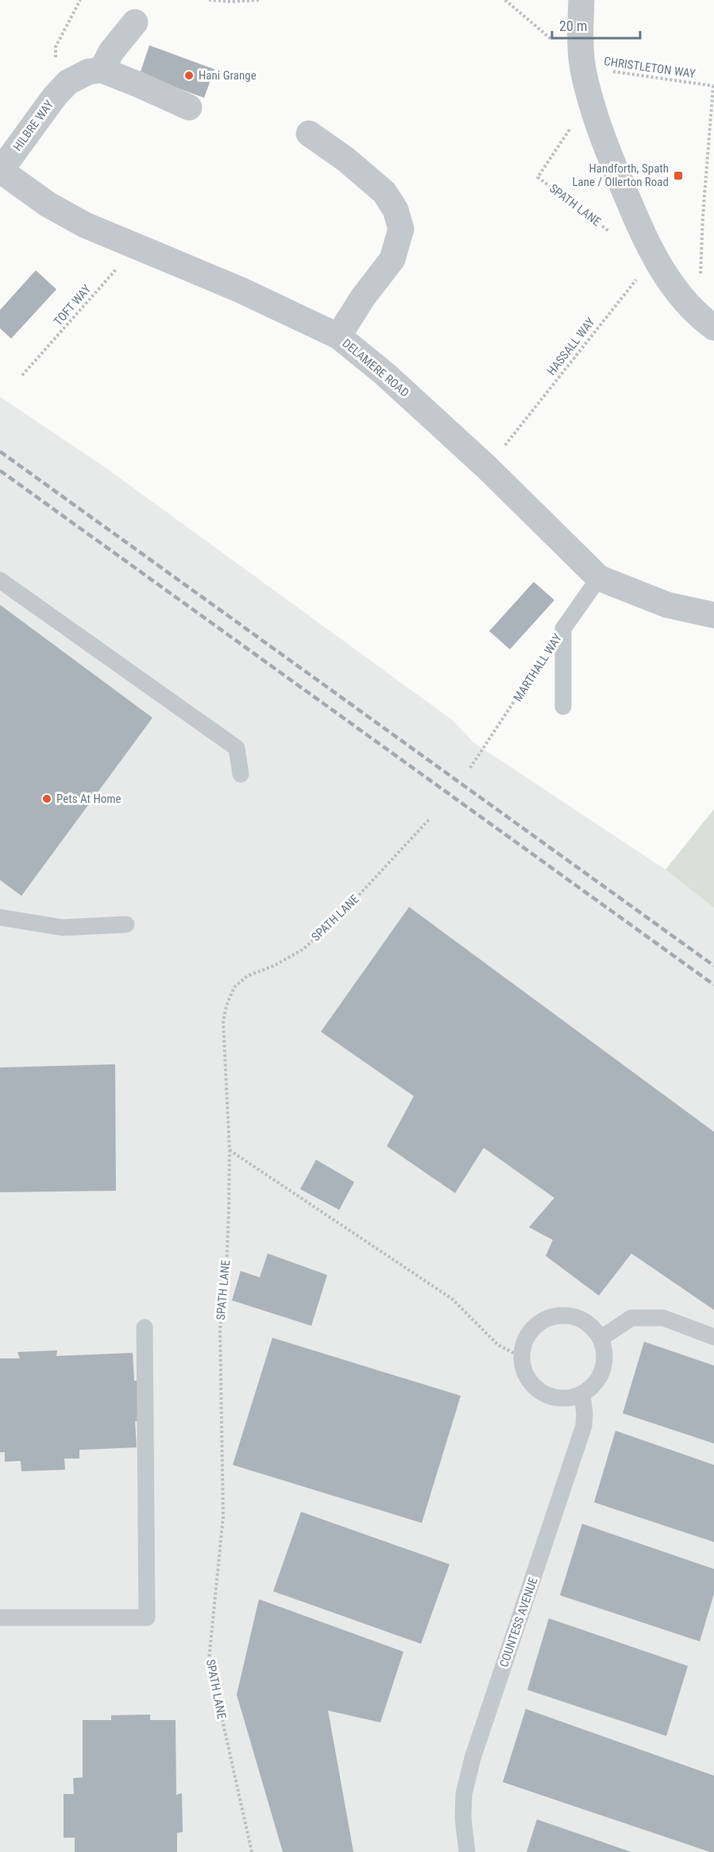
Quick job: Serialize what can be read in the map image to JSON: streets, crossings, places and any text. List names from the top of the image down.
{
  "streets": {
    "street": ["HILBRE WAY", "DELAMERE ROAD"],
    "lane": ["MARTHALL WAY", "COUNTESS AVENUE"],
    "path": [
      "CHRISTLETON WAY",
      "SPATH LANE",
      "TOFT WAY",
      "HASSALL WAY"
    ]
  },
  "crossings": [
    ["HILBRE WAY", "DELAMERE ROAD"],
    ["TOFT WAY", "DELAMERE ROAD"],
    ["HASSALL WAY", "DELAMERE ROAD"],
    ["DELAMERE ROAD", "MARTHALL WAY"]
  ],
  "places": {
    "other": ["Hani Grange", "Pets At Home"],
    "transit": ["Handforth, Spath Lane / Ollerton Road"]
  },
  "scale_bar": "20 m"
}
